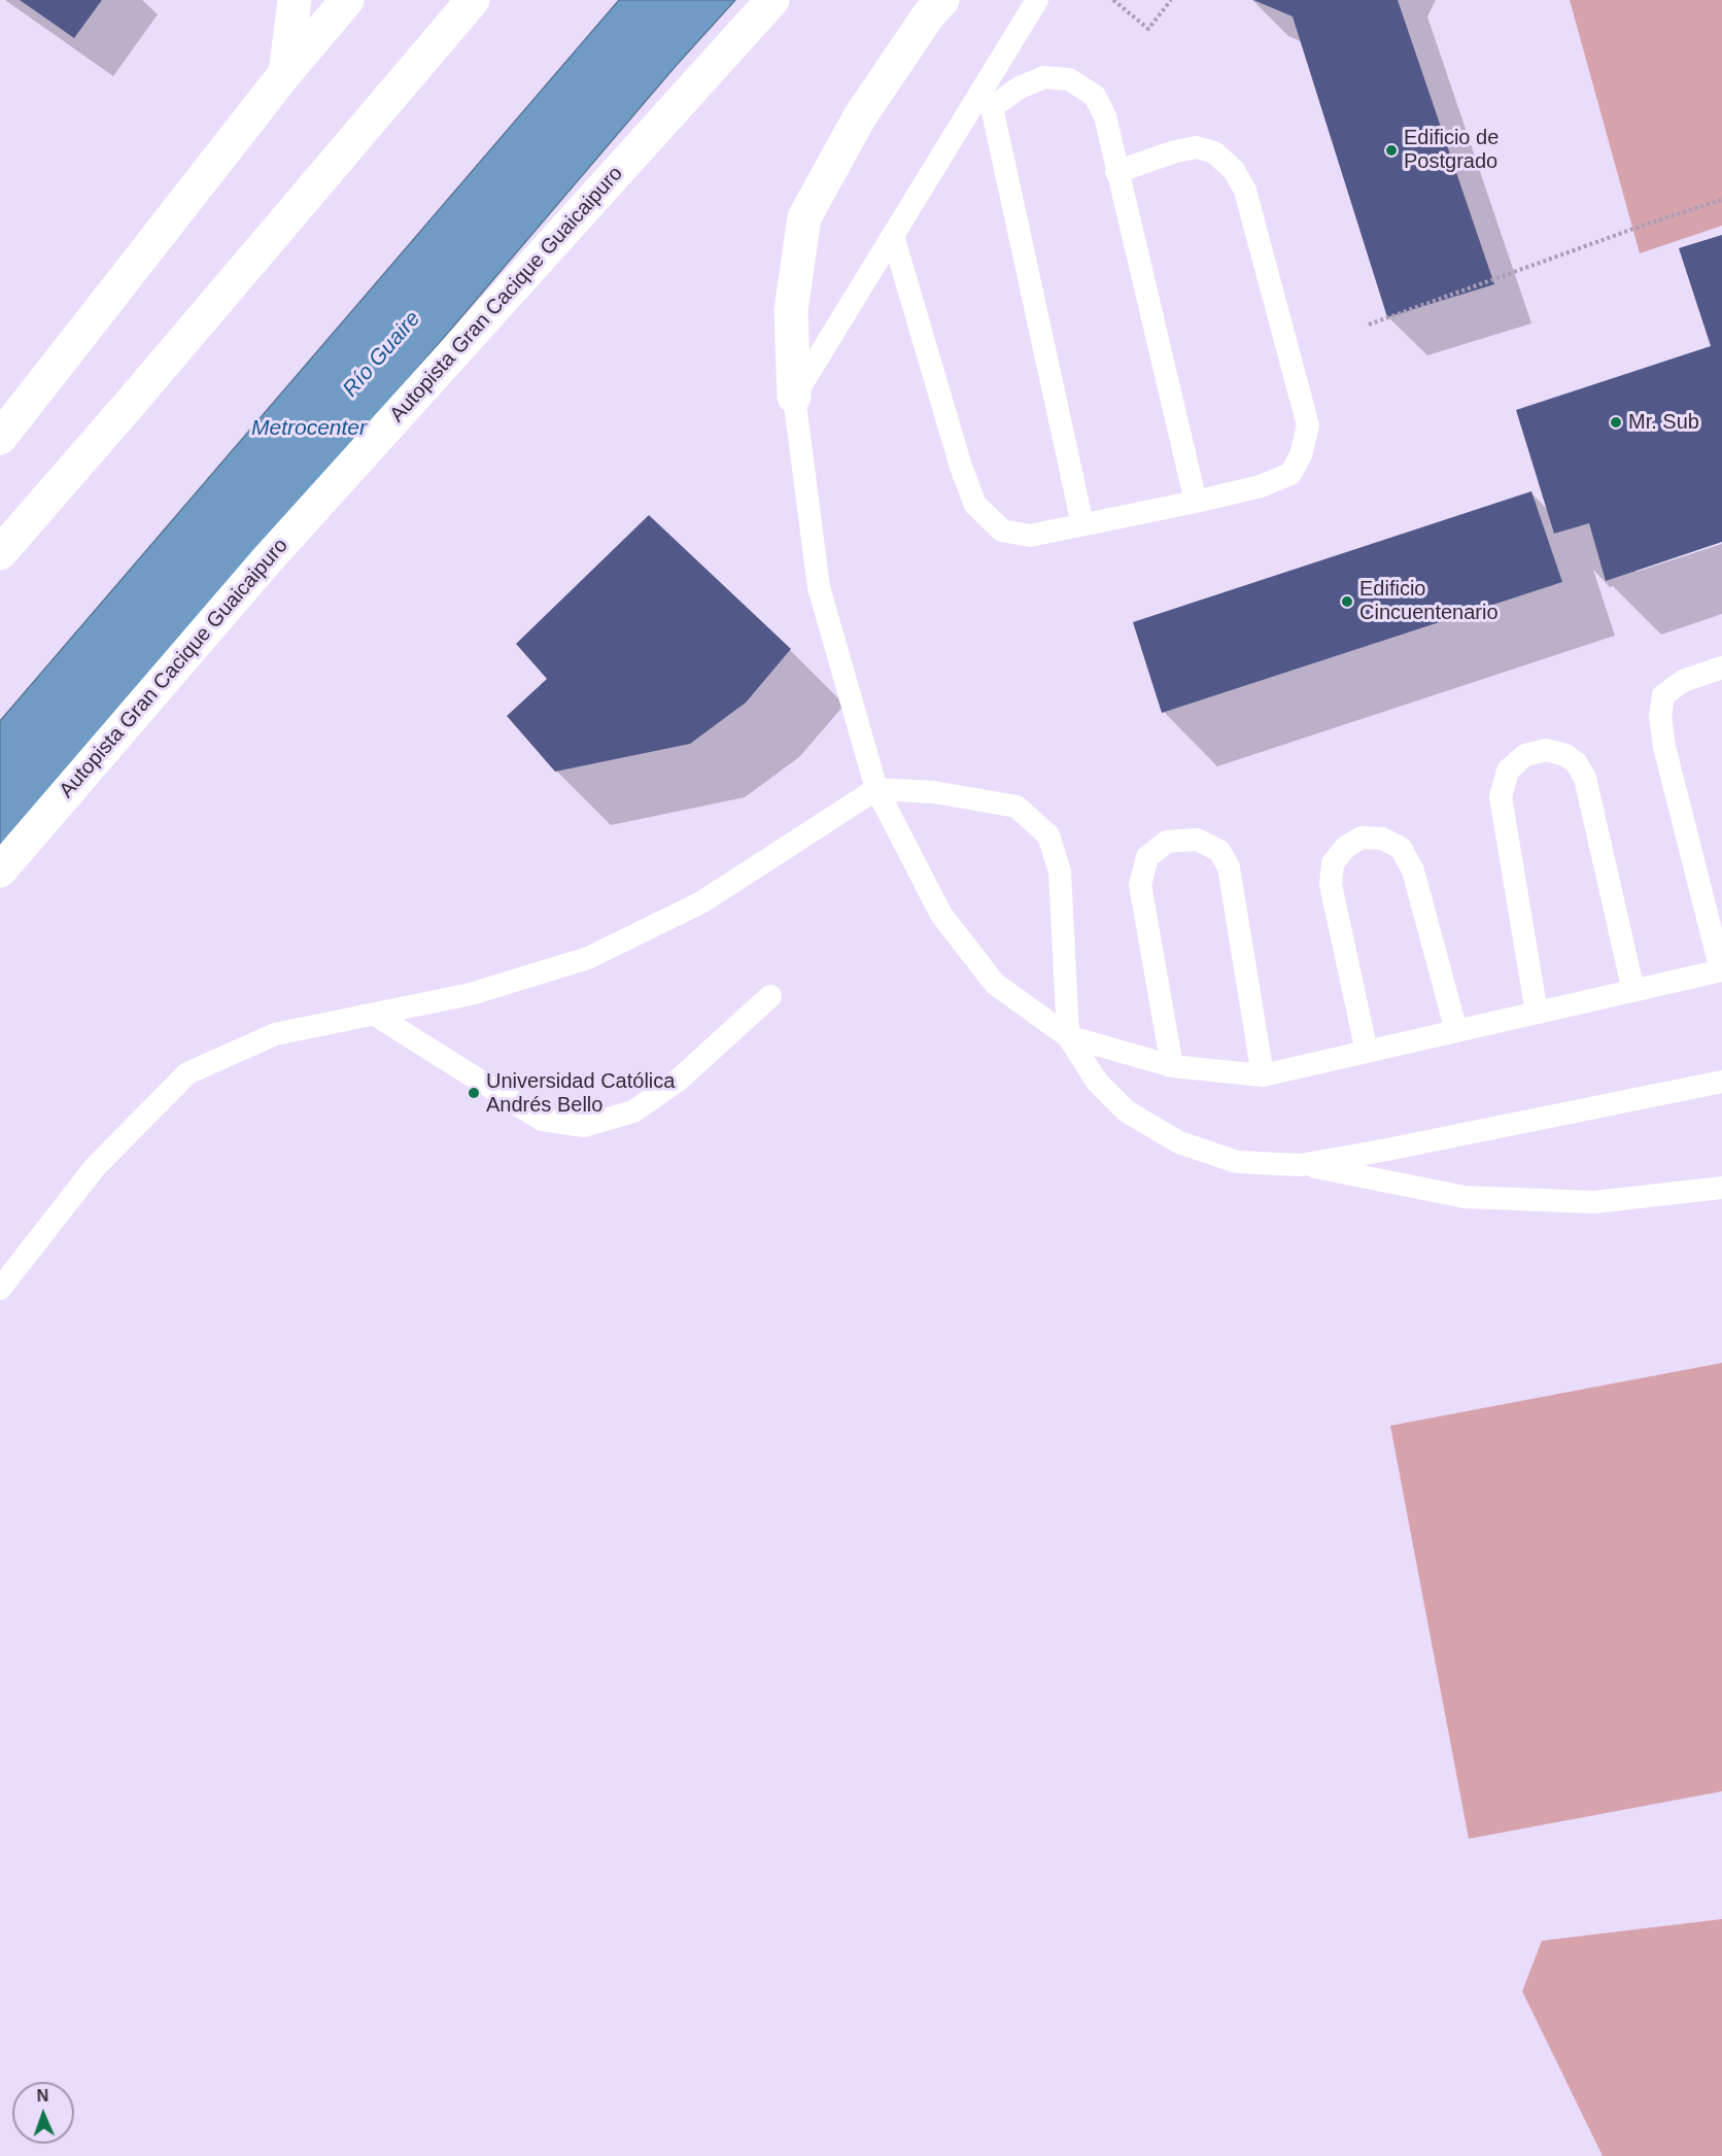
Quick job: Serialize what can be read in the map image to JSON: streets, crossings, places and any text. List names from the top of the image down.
{
  "streets": {
    "highway": ["Autopista Gran Cacique Guaicaipuro"]
  },
  "water": ["Río Guaire", "Metrocenter"],
  "places": [
    "Edificio de Postgrado",
    "Mr. Sub",
    "Edificio Cincuentenario",
    "Universidad Católica Andrés Bello"
  ],
  "north": "top"
}
